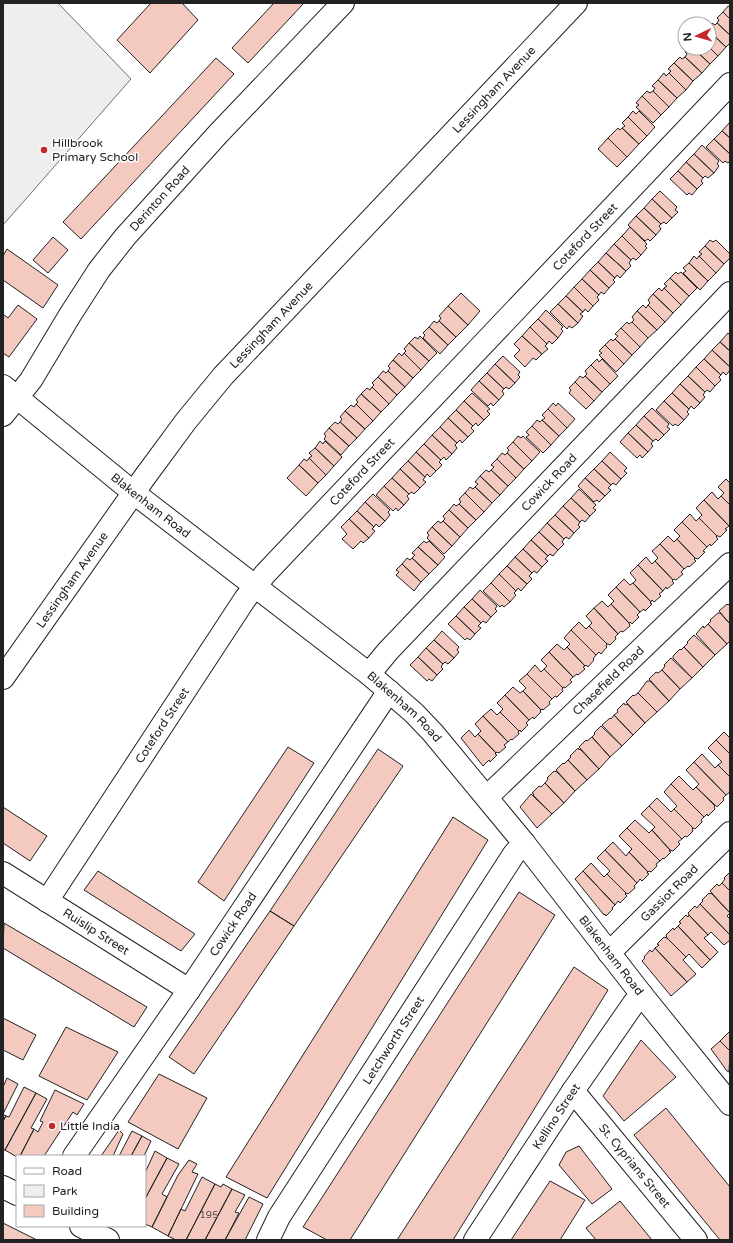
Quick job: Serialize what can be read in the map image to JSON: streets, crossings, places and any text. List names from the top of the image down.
{
  "streets": {
    "main road": [
      "Lessingham Avenue",
      "Derinton Road",
      "Coteford Street",
      "Cowick Road",
      "Blakenham Road",
      "Chasefield Road",
      "Gassiot Road",
      "Ruislip Street",
      "Letchworth Street",
      "Kellino Street",
      "St. Cyprians Street"
    ]
  },
  "crossings": [
    ["Lessingham Avenue", "Blakenham Road"],
    ["Derinton Road", "Blakenham Road"],
    ["Coteford Street", "Blakenham Road"],
    ["Coteford Street", "Ruislip Street"],
    ["Cowick Road", "Blakenham Road"],
    ["Cowick Road", "Ruislip Street"],
    ["Blakenham Road", "Chasefield Road"],
    ["Blakenham Road", "Gassiot Road"],
    ["Blakenham Road", "Letchworth Street"],
    ["Blakenham Road", "Kellino Street"],
    ["Kellino Street", "St. Cyprians Street"]
  ],
  "places": ["Hillbrook Primary School", "Little India"],
  "house_numbers": ["195"],
  "legend": ["Road", "Park", "Building"],
  "north": "left"
}
